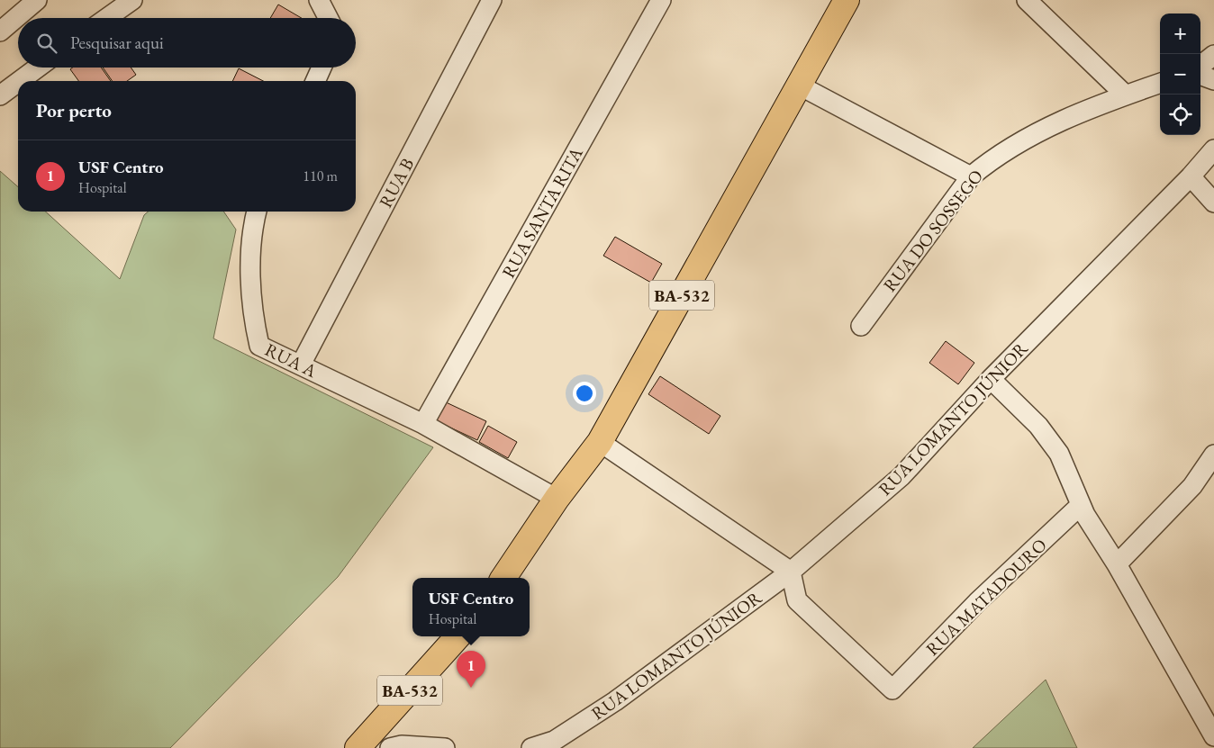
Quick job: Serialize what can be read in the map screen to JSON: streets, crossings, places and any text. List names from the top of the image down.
{
  "streets": {
    "main road": ["BA-532"],
    "street": [
      "RUA B",
      "RUA SANTA RITA",
      "RUA DO SOSSEGO",
      "RUA A",
      "RUA LOMANTO JÚNIOR",
      "RUA MATADOURO"
    ]
  },
  "crossings": [
    ["RUA B", "RUA A"],
    ["RUA SANTA RITA", "RUA A"],
    ["BA-532", "RUA A"],
    ["RUA LOMANTO JÚNIOR", "RUA MATADOURO"]
  ],
  "page": {
    "map_buttons": ["+", "−"],
    "search": "Pesquisar aqui",
    "heading": "Por perto",
    "list": [
      {
        "mark": "1",
        "name": "USF Centro",
        "note": "Hospital",
        "value": "110 m"
      }
    ],
    "popup": ["USF Centro", "Hospital"],
    "pins": "1"
  }
}
